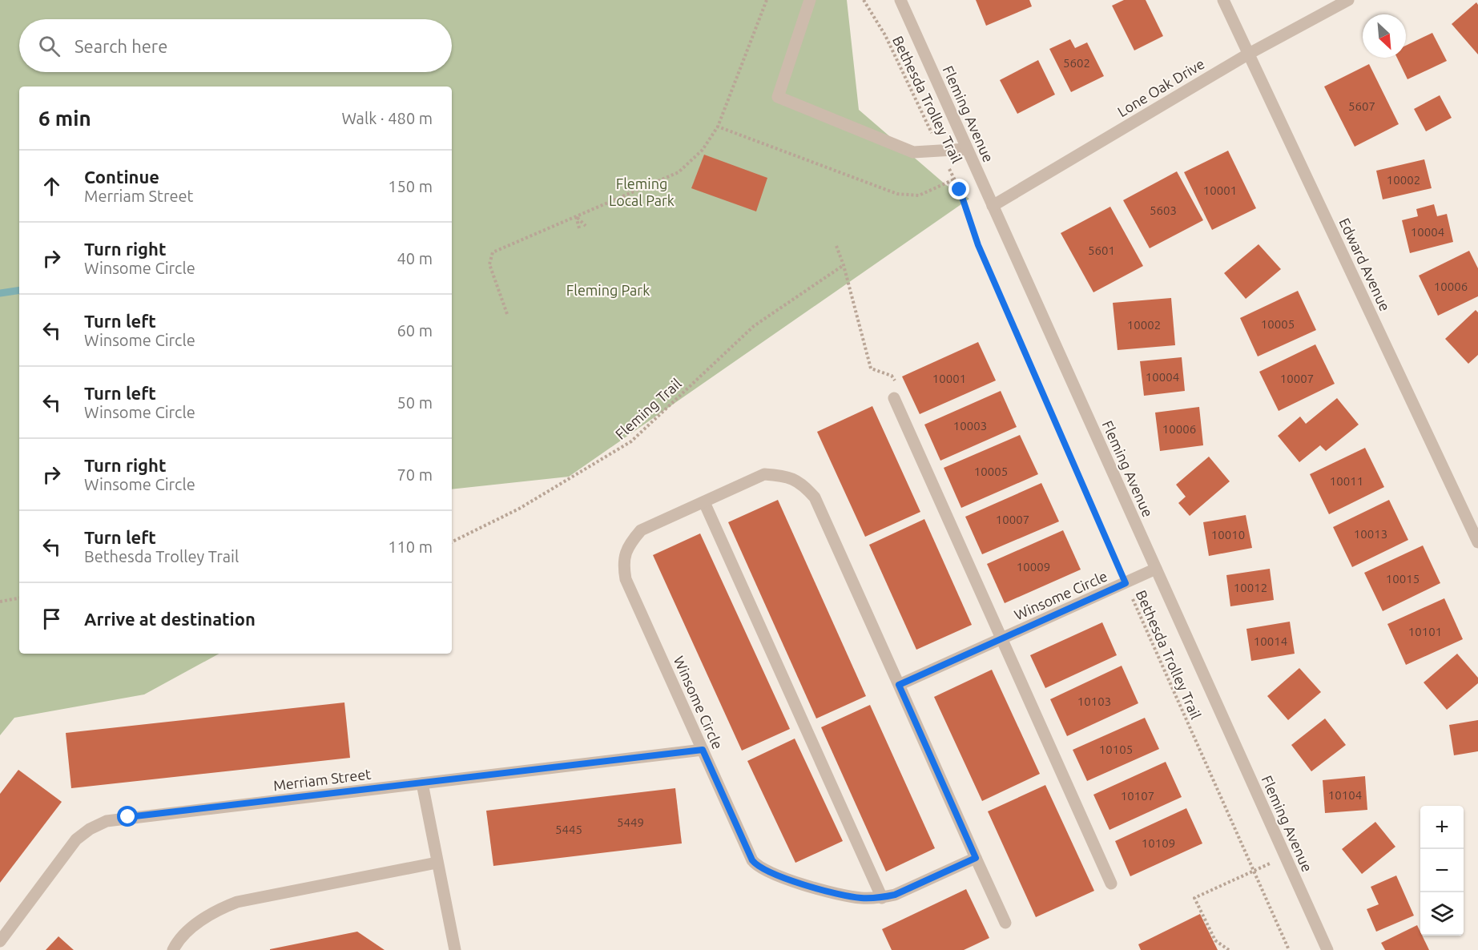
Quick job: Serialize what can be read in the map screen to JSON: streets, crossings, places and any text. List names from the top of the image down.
{
  "streets": {
    "street": [
      "Lone Oak Drive",
      "Fleming Avenue",
      "Edward Avenue",
      "Winsome Circle",
      "Merriam Street"
    ],
    "path": ["Bethesda Trolley Trail", "Fleming Trail"]
  },
  "crossings": [
    ["Lone Oak Drive", "Fleming Avenue"],
    ["Lone Oak Drive", "Edward Avenue"],
    ["Bethesda Trolley Trail", "Winsome Circle"],
    ["Fleming Avenue", "Winsome Circle"],
    ["Winsome Circle", "Merriam Street"]
  ],
  "parks": ["Fleming Local Park", "Fleming Park"],
  "house_numbers": [
    "5602",
    "5607",
    "10002",
    "10001",
    "5603",
    "10004",
    "5601",
    "10006",
    "10005",
    "10002",
    "10004",
    "10001",
    "10007",
    "10003",
    "10006",
    "10005",
    "10011",
    "10007",
    "10013",
    "10010",
    "10009",
    "10015",
    "10012",
    "10101",
    "10014",
    "10103",
    "10105",
    "10104",
    "10107",
    "5449",
    "5445",
    "10109"
  ],
  "north": "bottom right",
  "page": {
    "search": "Search here",
    "heading": ["6 min", "Walk · 480 m"],
    "list": [
      ["Continue", "Merriam Street", "150 m"],
      ["Turn right", "Winsome Circle", "40 m"],
      ["Turn left", "Winsome Circle", "60 m"],
      ["Turn left", "Winsome Circle", "50 m"],
      ["Turn right", "Winsome Circle", "70 m"],
      ["Turn left", "Bethesda Trolley Trail", "110 m"],
      "Arrive at destination"
    ],
    "map_buttons": ["+", "−"]
  }
}
